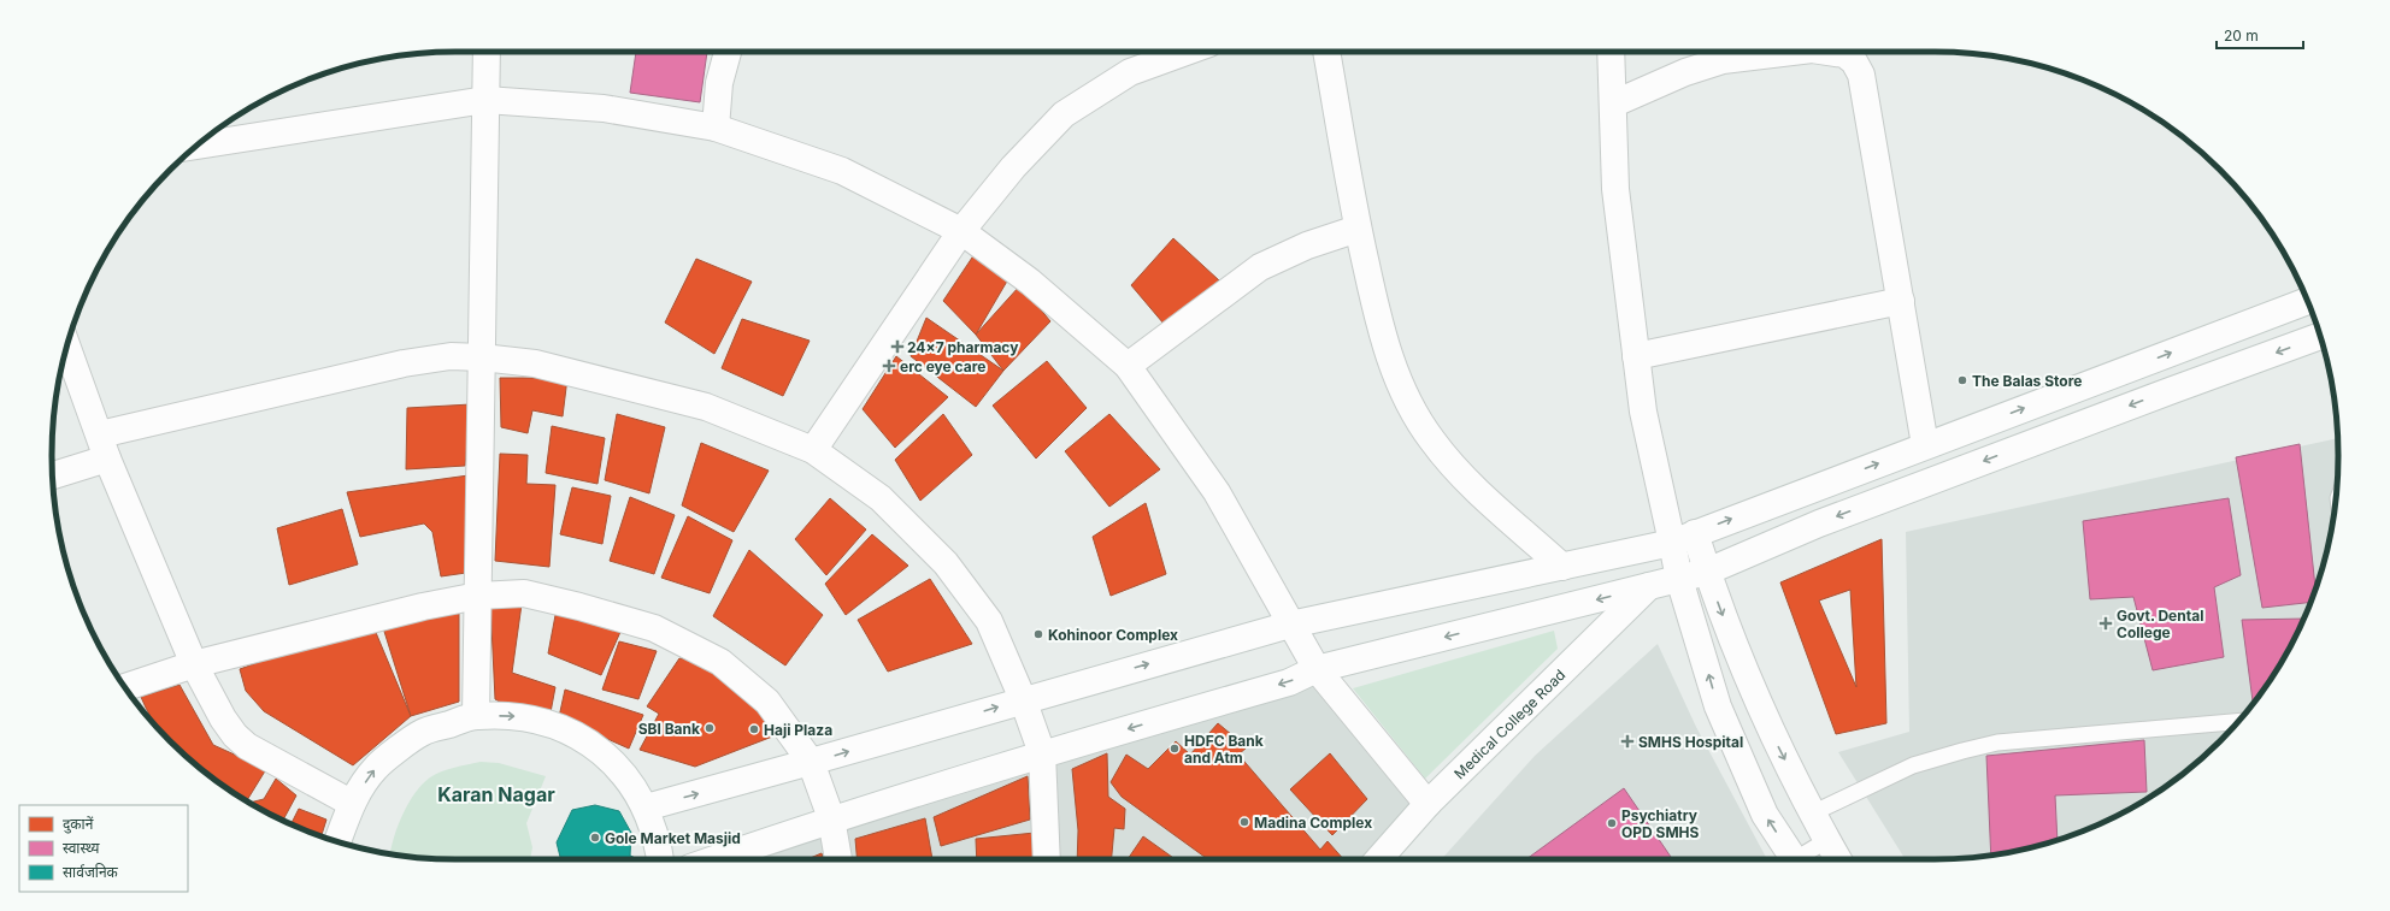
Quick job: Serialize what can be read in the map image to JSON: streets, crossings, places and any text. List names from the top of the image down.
{
  "streets": {
    "street": ["Medical College Road"]
  },
  "districts": ["Karan Nagar"],
  "places": {
    "health": [
      "24x7 pharmacy",
      "erc eye care",
      "Govt. Dental College",
      "SMHS Hospital"
    ],
    "other": [
      "The Balas Store",
      "Kohinoor Complex",
      "SBI Bank",
      "Haji Plaza",
      "HDFC Bank and Atm",
      "Madina Complex",
      "Psychiatry OPD SMHS",
      "Gole Market Masjid"
    ]
  },
  "legend": ["दुकानें", "स्वास्थ्य", "सार्वजनिक"],
  "scale_bar": "20 m"
}
